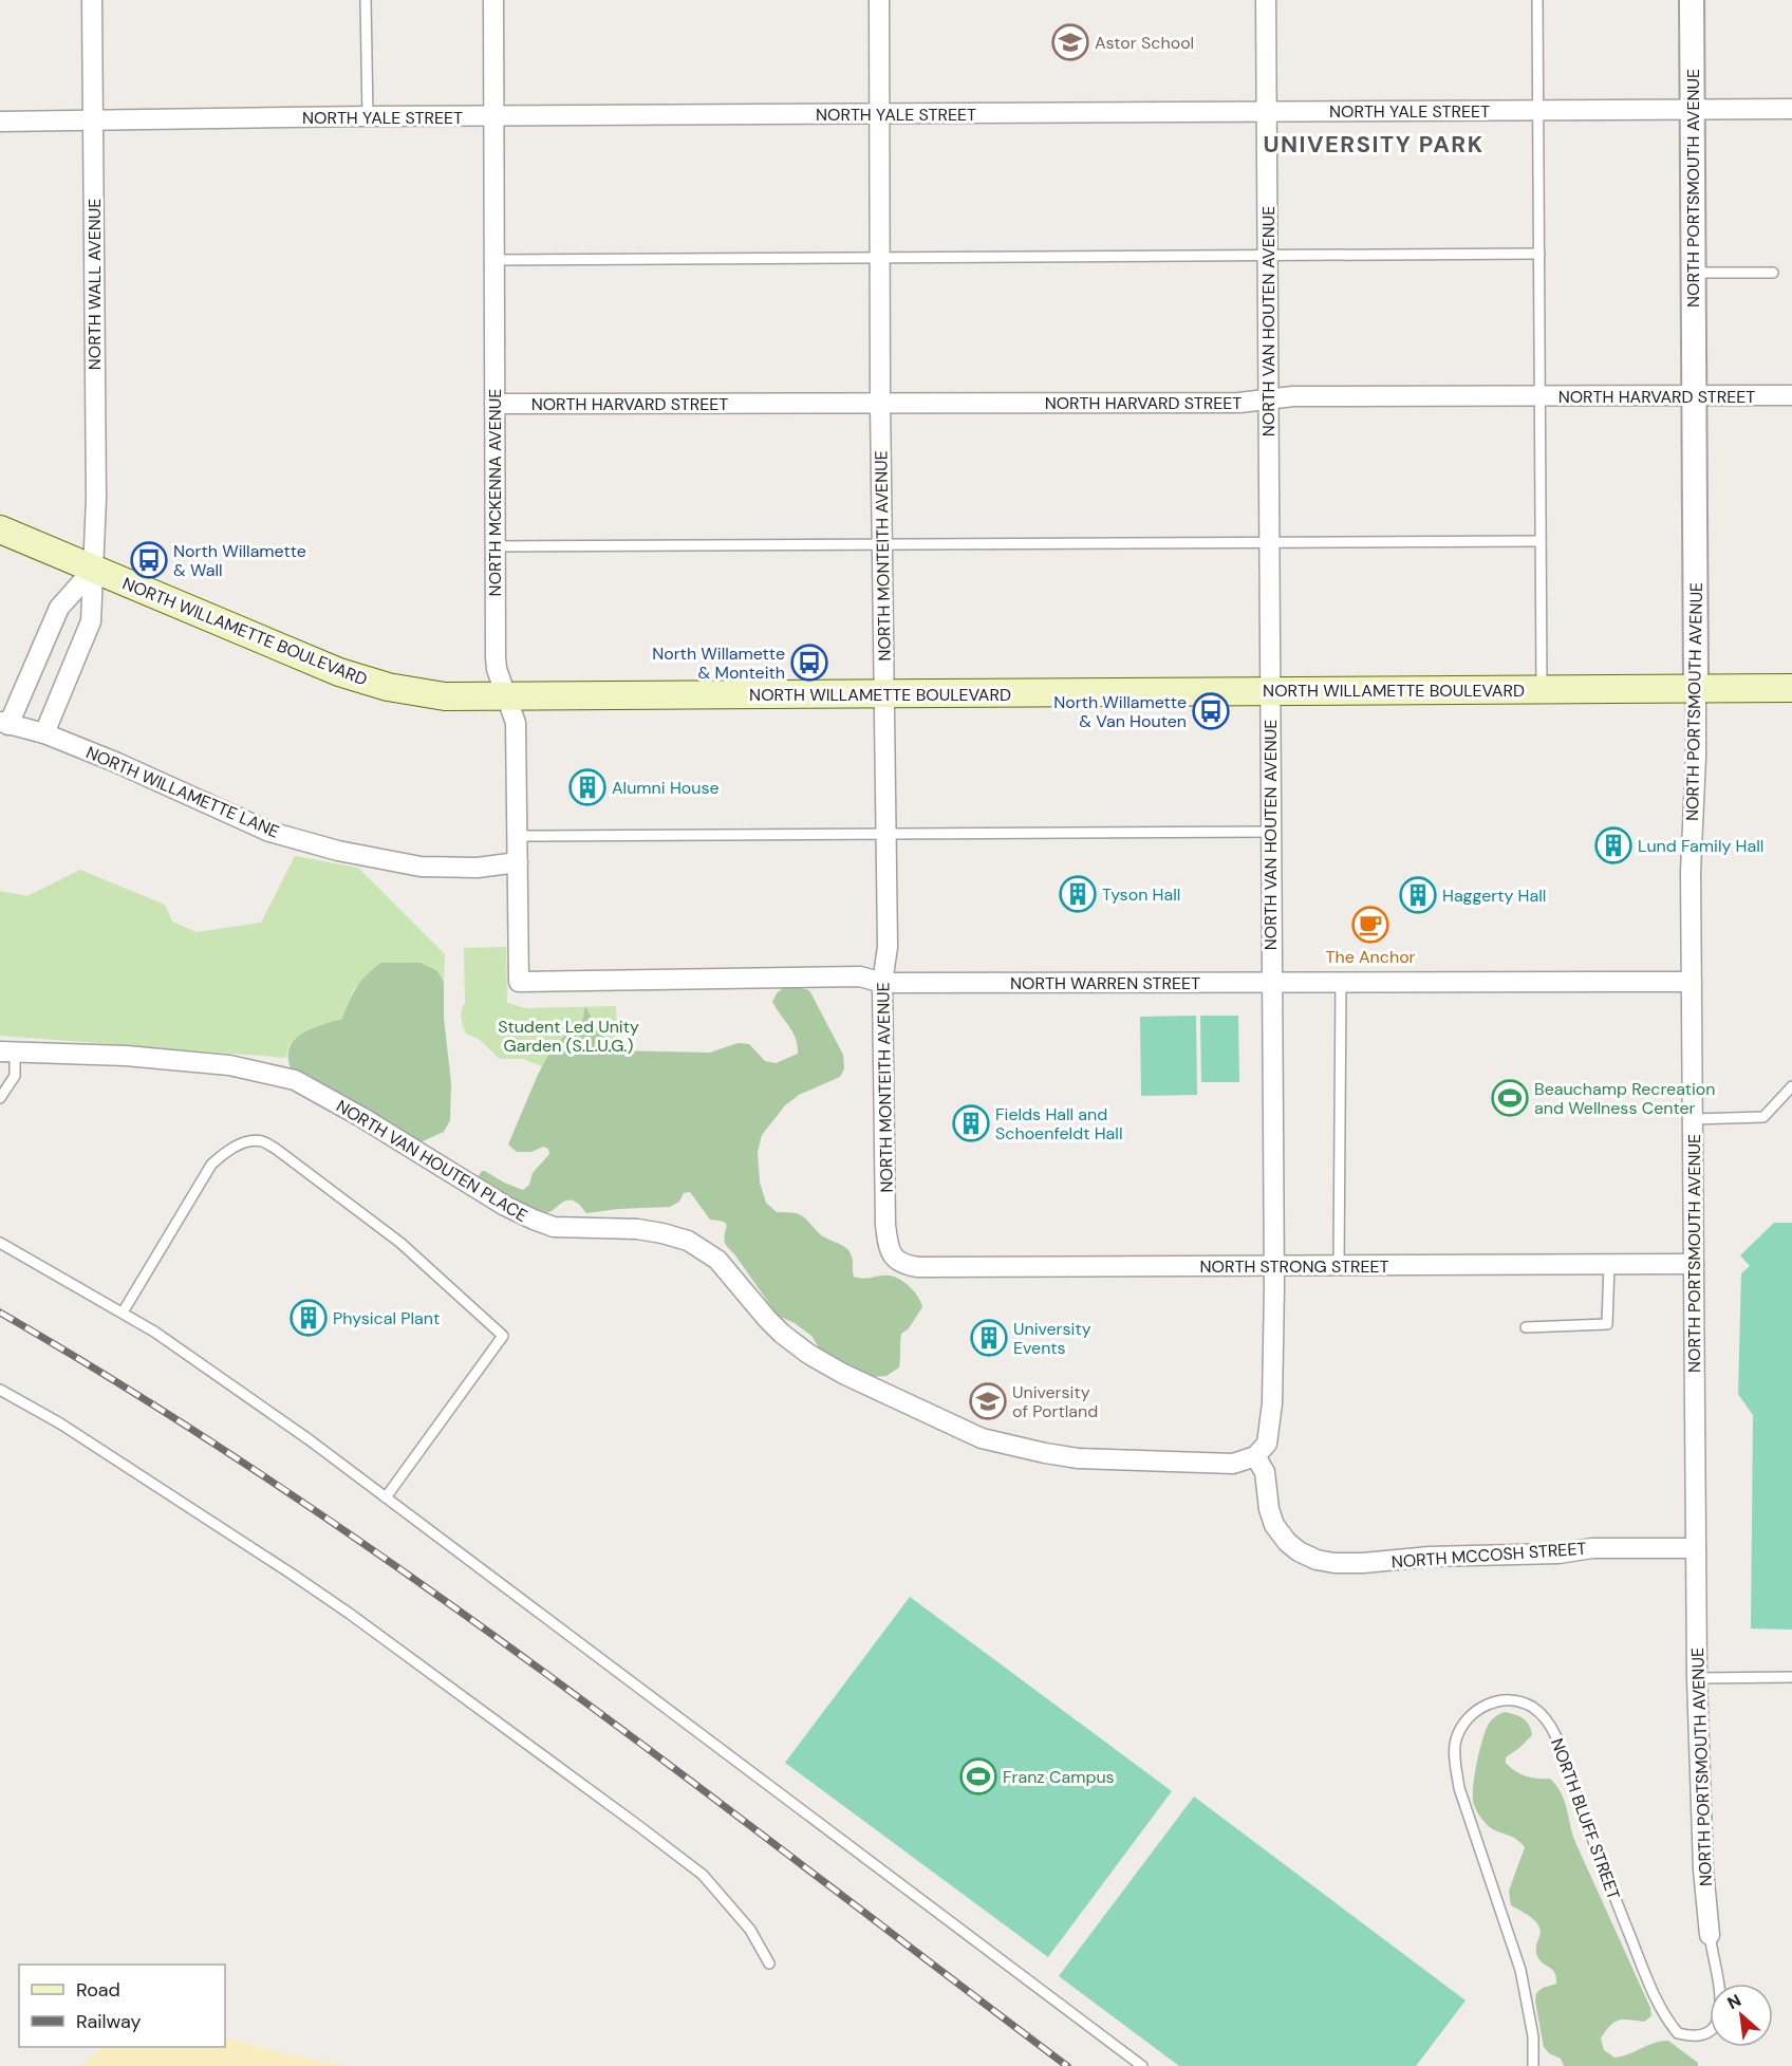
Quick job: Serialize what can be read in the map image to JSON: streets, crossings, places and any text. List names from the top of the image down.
{
  "streets": {
    "main road": ["NORTH WILLAMETTE BOULEVARD"],
    "street": [
      "NORTH YALE STREET",
      "NORTH PORTSMOUTH AVENUE",
      "NORTH WALL AVENUE",
      "NORTH VAN HOUTEN AVENUE",
      "NORTH HARVARD STREET",
      "NORTH MCKENNA AVENUE",
      "NORTH MONTEITH AVENUE",
      "NORTH WILLAMETTE LANE",
      "NORTH WARREN STREET",
      "NORTH VAN HOUTEN PLACE",
      "NORTH STRONG STREET",
      "NORTH MCCOSH STREET"
    ],
    "lane": ["NORTH BLUFF STREET"]
  },
  "crossings": [
    ["NORTH YALE STREET", "NORTH PORTSMOUTH AVENUE"],
    ["NORTH YALE STREET", "NORTH WALL AVENUE"],
    ["NORTH YALE STREET", "NORTH VAN HOUTEN AVENUE"],
    ["NORTH YALE STREET", "NORTH MCKENNA AVENUE"],
    ["NORTH YALE STREET", "NORTH MONTEITH AVENUE"],
    ["NORTH PORTSMOUTH AVENUE", "NORTH HARVARD STREET"],
    ["NORTH PORTSMOUTH AVENUE", "NORTH WILLAMETTE BOULEVARD"],
    ["NORTH PORTSMOUTH AVENUE", "NORTH WARREN STREET"],
    ["NORTH PORTSMOUTH AVENUE", "NORTH STRONG STREET"],
    ["NORTH PORTSMOUTH AVENUE", "NORTH MCCOSH STREET"],
    ["NORTH PORTSMOUTH AVENUE", "NORTH BLUFF STREET"],
    ["NORTH WALL AVENUE", "NORTH WILLAMETTE BOULEVARD"],
    ["NORTH WALL AVENUE", "NORTH WILLAMETTE LANE"],
    ["NORTH VAN HOUTEN AVENUE", "NORTH HARVARD STREET"],
    ["NORTH VAN HOUTEN AVENUE", "NORTH WILLAMETTE BOULEVARD"],
    ["NORTH VAN HOUTEN AVENUE", "NORTH WARREN STREET"],
    ["NORTH VAN HOUTEN AVENUE", "NORTH VAN HOUTEN PLACE"],
    ["NORTH VAN HOUTEN AVENUE", "NORTH STRONG STREET"],
    ["NORTH VAN HOUTEN AVENUE", "NORTH MCCOSH STREET"],
    ["NORTH HARVARD STREET", "NORTH MCKENNA AVENUE"],
    ["NORTH HARVARD STREET", "NORTH MONTEITH AVENUE"],
    ["NORTH MCKENNA AVENUE", "NORTH WILLAMETTE BOULEVARD"],
    ["NORTH MCKENNA AVENUE", "NORTH WILLAMETTE LANE"],
    ["NORTH MCKENNA AVENUE", "NORTH WARREN STREET"],
    ["NORTH MONTEITH AVENUE", "NORTH WILLAMETTE BOULEVARD"],
    ["NORTH MONTEITH AVENUE", "NORTH WARREN STREET"],
    ["NORTH MONTEITH AVENUE", "NORTH STRONG STREET"],
    ["NORTH VAN HOUTEN PLACE", "NORTH MCCOSH STREET"]
  ],
  "districts": ["UNIVERSITY PARK"],
  "parks": ["Student Led Unity Garden (S.L.U.G.)"],
  "places": {
    "school or university": ["Astor School", "University of Portland"],
    "bus stop": ["North Willamette & Wall", "North Willamette & Monteith", "North Willamette & Van Houten"],
    "building": [
      "Alumni House",
      "Lund Family Hall",
      "Tyson Hall",
      "Haggerty Hall",
      "Fields Hall and Schoenfeldt Hall",
      "Physical Plant",
      "University Events"
    ],
    "cafe": ["The Anchor"],
    "sports": ["Beauchamp Recreation and Wellness Center", "Franz Campus"]
  },
  "legend": ["Road", "Railway"],
  "north": "top left"
}
